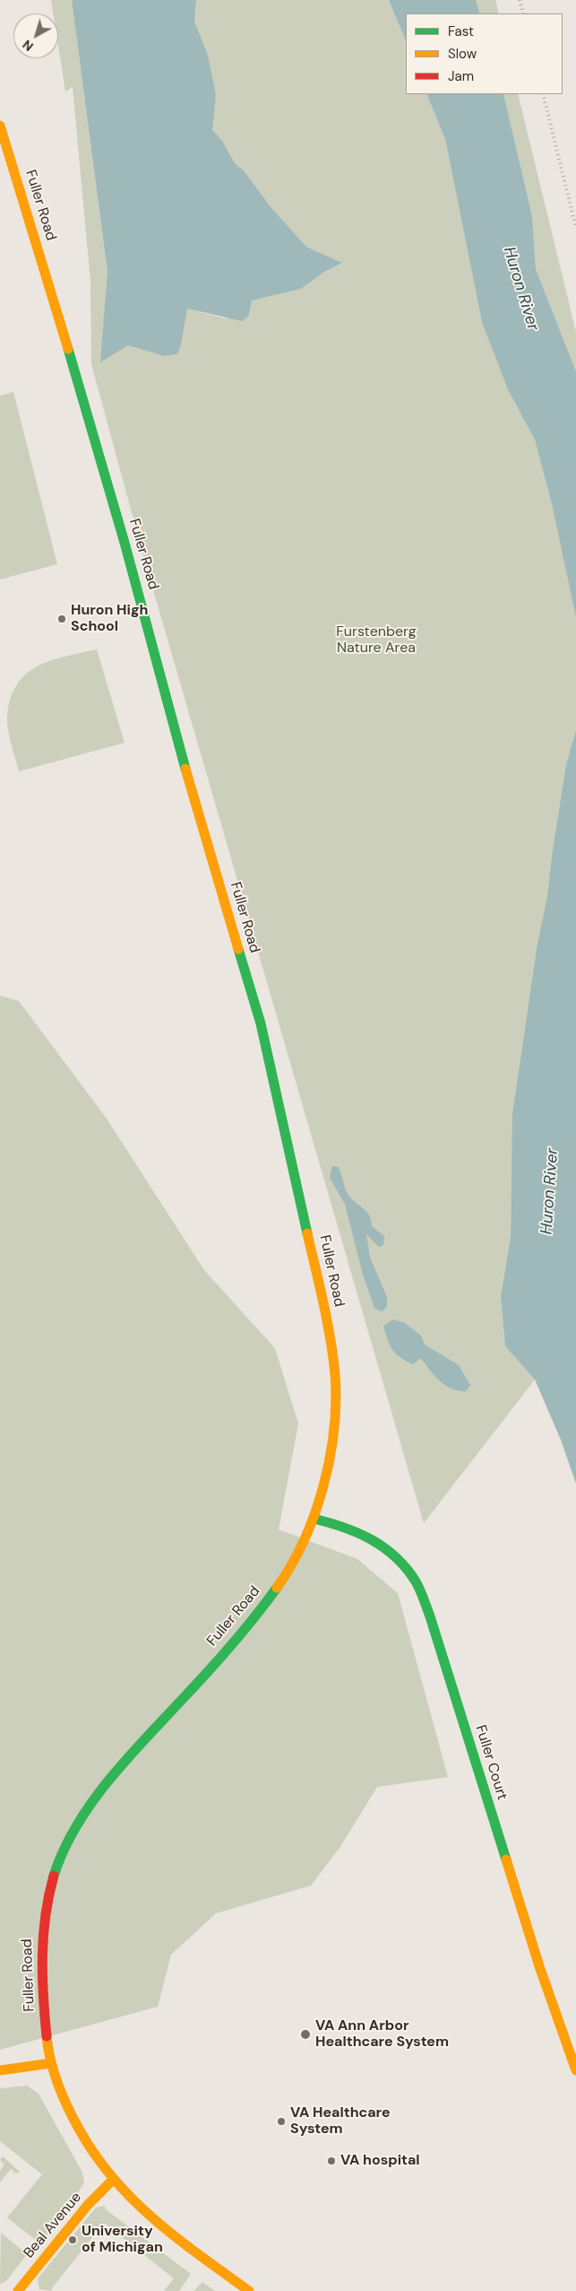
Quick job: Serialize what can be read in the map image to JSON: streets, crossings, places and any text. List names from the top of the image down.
{
  "streets": {
    "main road": ["Fuller Road", "Fuller Court", "Beal Avenue"]
  },
  "crossings": [
    ["Fuller Road", "Fuller Court"],
    ["Fuller Road", "Beal Avenue"]
  ],
  "water": ["Huron River"],
  "parks": ["Furstenberg Nature Area"],
  "places": [
    "Huron High School",
    "VA Ann Arbor Healthcare System",
    "VA Healthcare System",
    "VA hospital",
    "University of Michigan"
  ],
  "legend": ["Fast", "Slow", "Jam"],
  "north": "bottom left"
}
